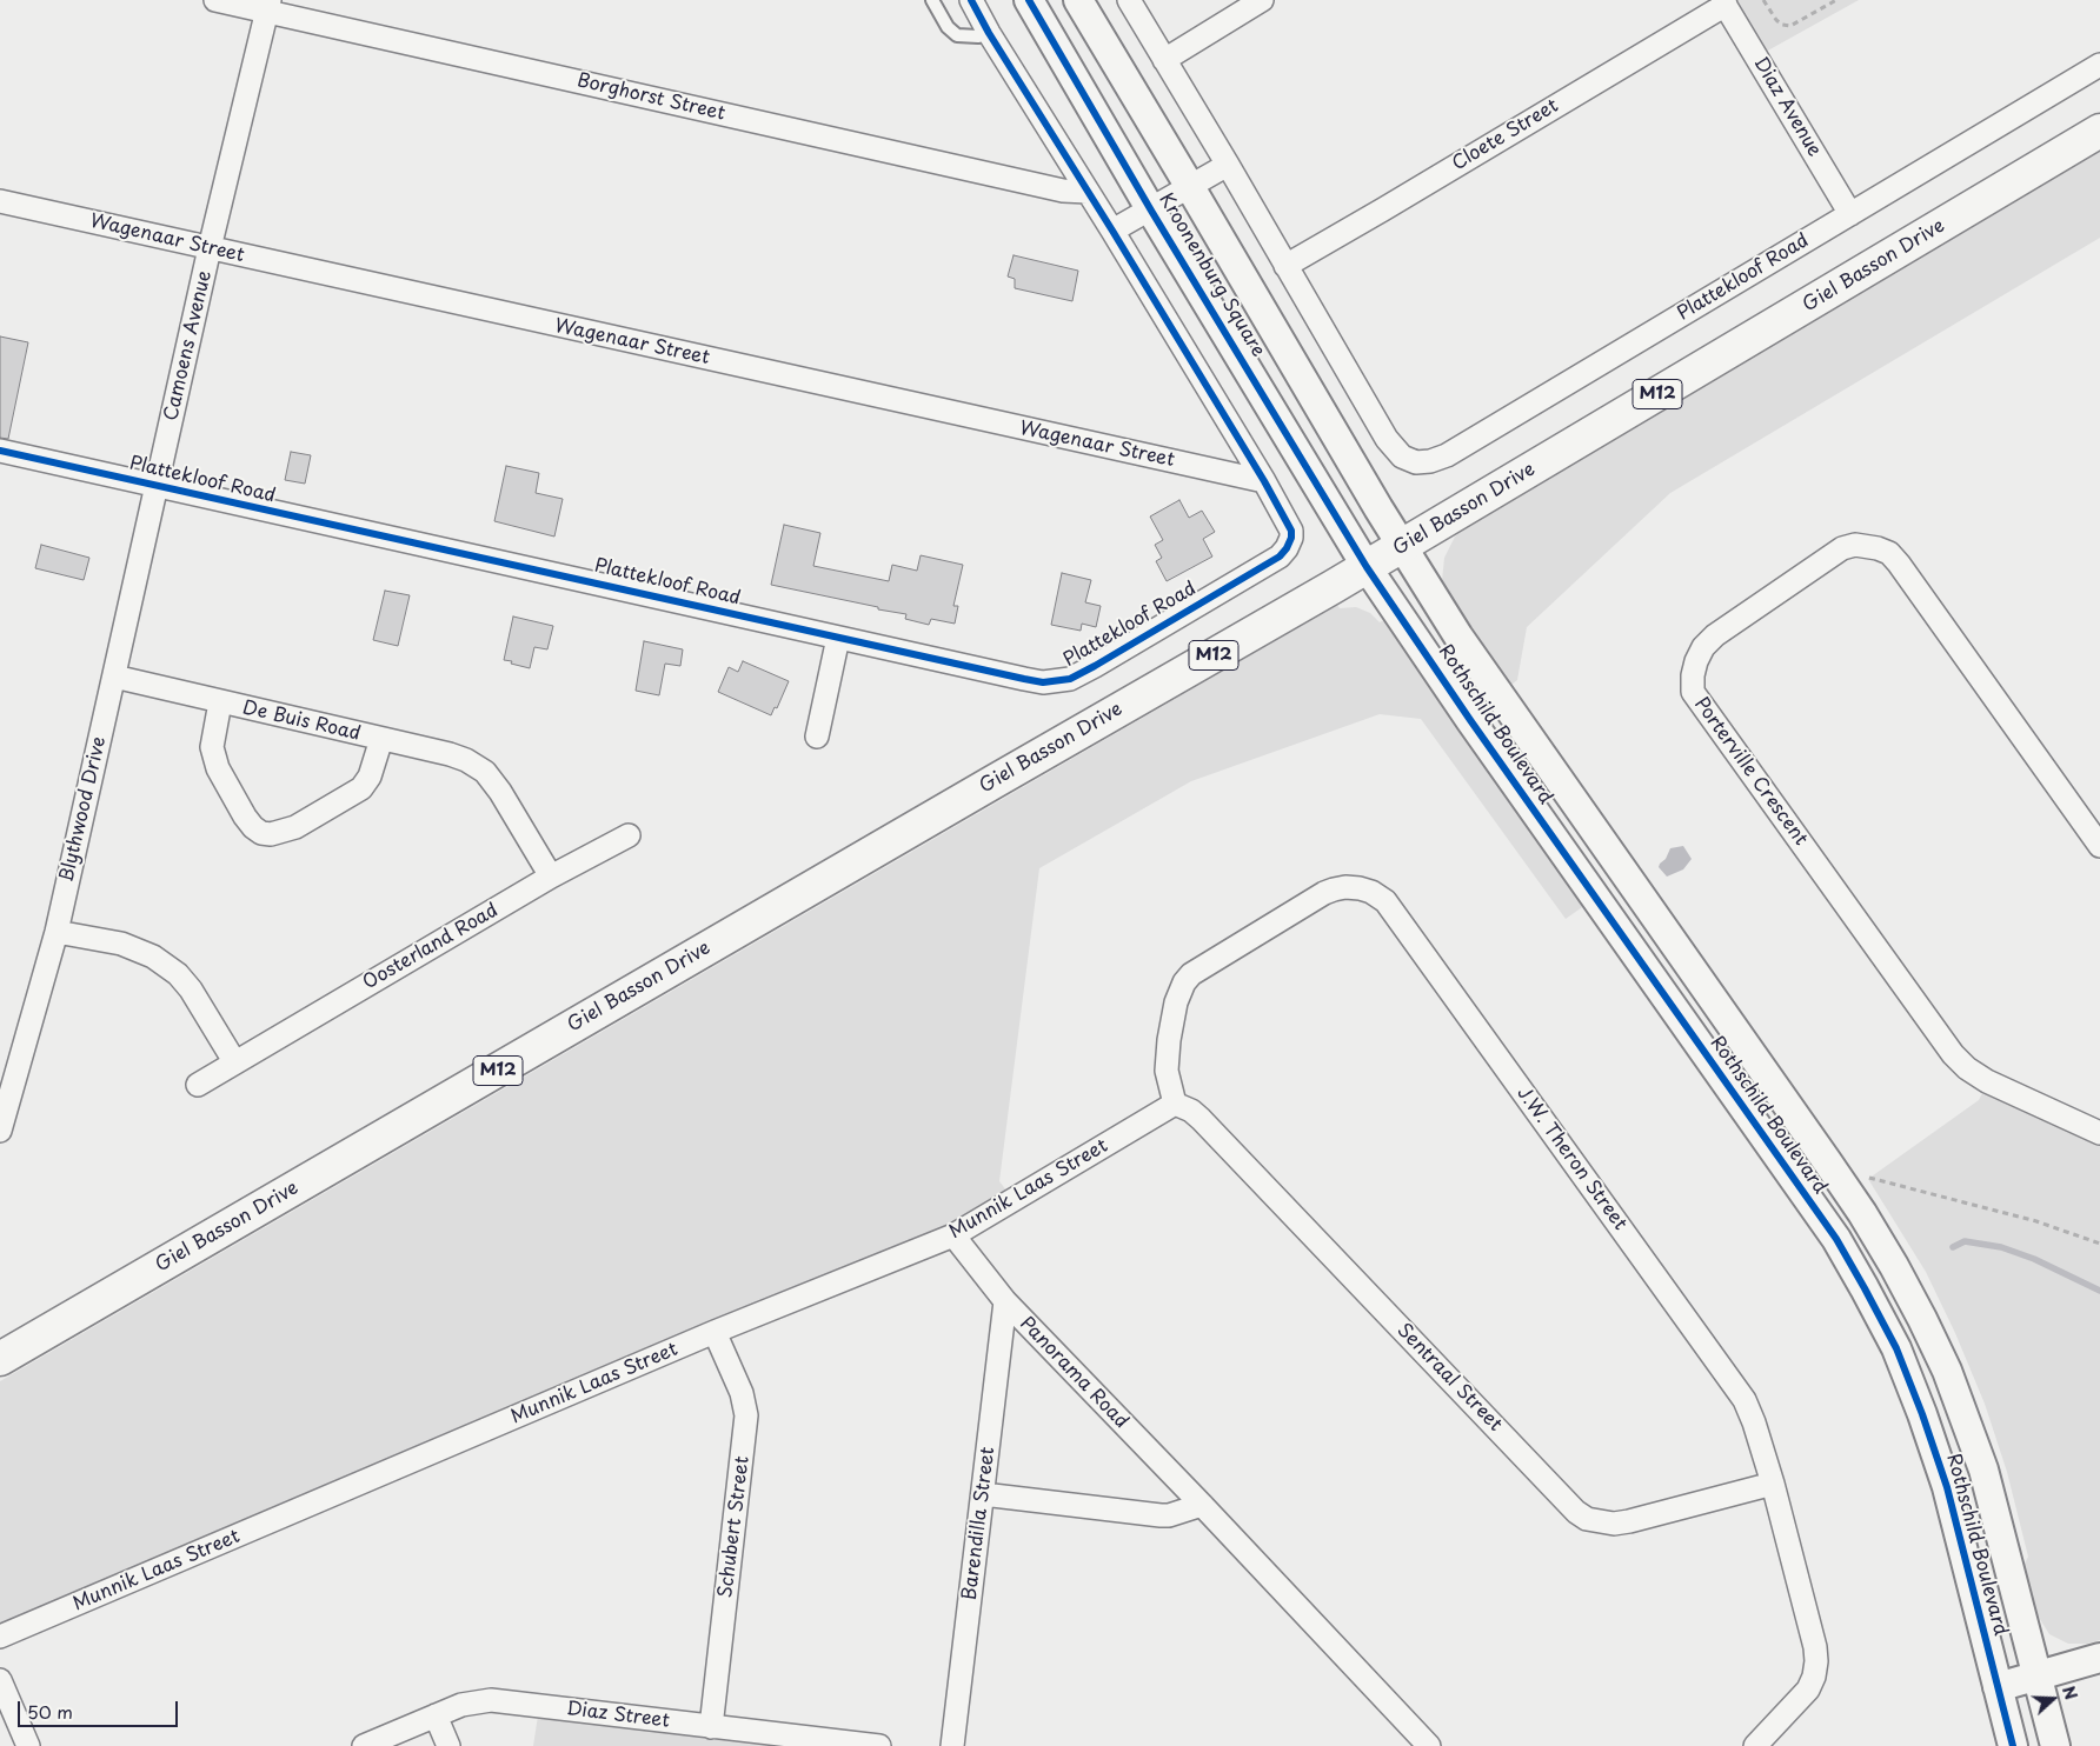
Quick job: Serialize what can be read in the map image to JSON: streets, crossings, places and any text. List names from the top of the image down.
{
  "streets": {
    "main road": ["Giel Basson Drive", "M12"],
    "street": [
      "Borghorst Street",
      "Diaz Avenue",
      "Cloete Street",
      "Wagenaar Street",
      "Kroonenburg Square",
      "Plattekloof Road",
      "Camoens Avenue",
      "De Buis Road",
      "Rothschild Boulevard",
      "Porterville Crescent",
      "Blythwood Drive",
      "Oosterland Road",
      "J.W. Theron Street",
      "Munnik Laas Street",
      "Panorama Road",
      "Sentraal Street",
      "Barendilla Street",
      "Schubert Street",
      "Diaz Street"
    ]
  },
  "crossings": [
    ["Borghorst Street", "Camoens Avenue"],
    ["Diaz Avenue", "Cloete Street"],
    ["Diaz Avenue", "Plattekloof Road"],
    ["Cloete Street", "Plattekloof Road"],
    ["Wagenaar Street", "Plattekloof Road"],
    ["Wagenaar Street", "Camoens Avenue"],
    ["Giel Basson Drive", "Kroonenburg Square"],
    ["Giel Basson Drive", "Rothschild Boulevard"],
    ["Kroonenburg Square", "Rothschild Boulevard"],
    ["Plattekloof Road", "Camoens Avenue"],
    ["Plattekloof Road", "Blythwood Drive"],
    ["Camoens Avenue", "Blythwood Drive"],
    ["De Buis Road", "Blythwood Drive"],
    ["De Buis Road", "Oosterland Road"],
    ["J.W. Theron Street", "Munnik Laas Street"],
    ["J.W. Theron Street", "Sentraal Street"],
    ["Munnik Laas Street", "Panorama Road"],
    ["Munnik Laas Street", "Sentraal Street"],
    ["Munnik Laas Street", "Schubert Street"],
    ["Panorama Road", "Barendilla Street"],
    ["Schubert Street", "Diaz Street"]
  ],
  "scale_bar": "50 m",
  "north": "right"
}
